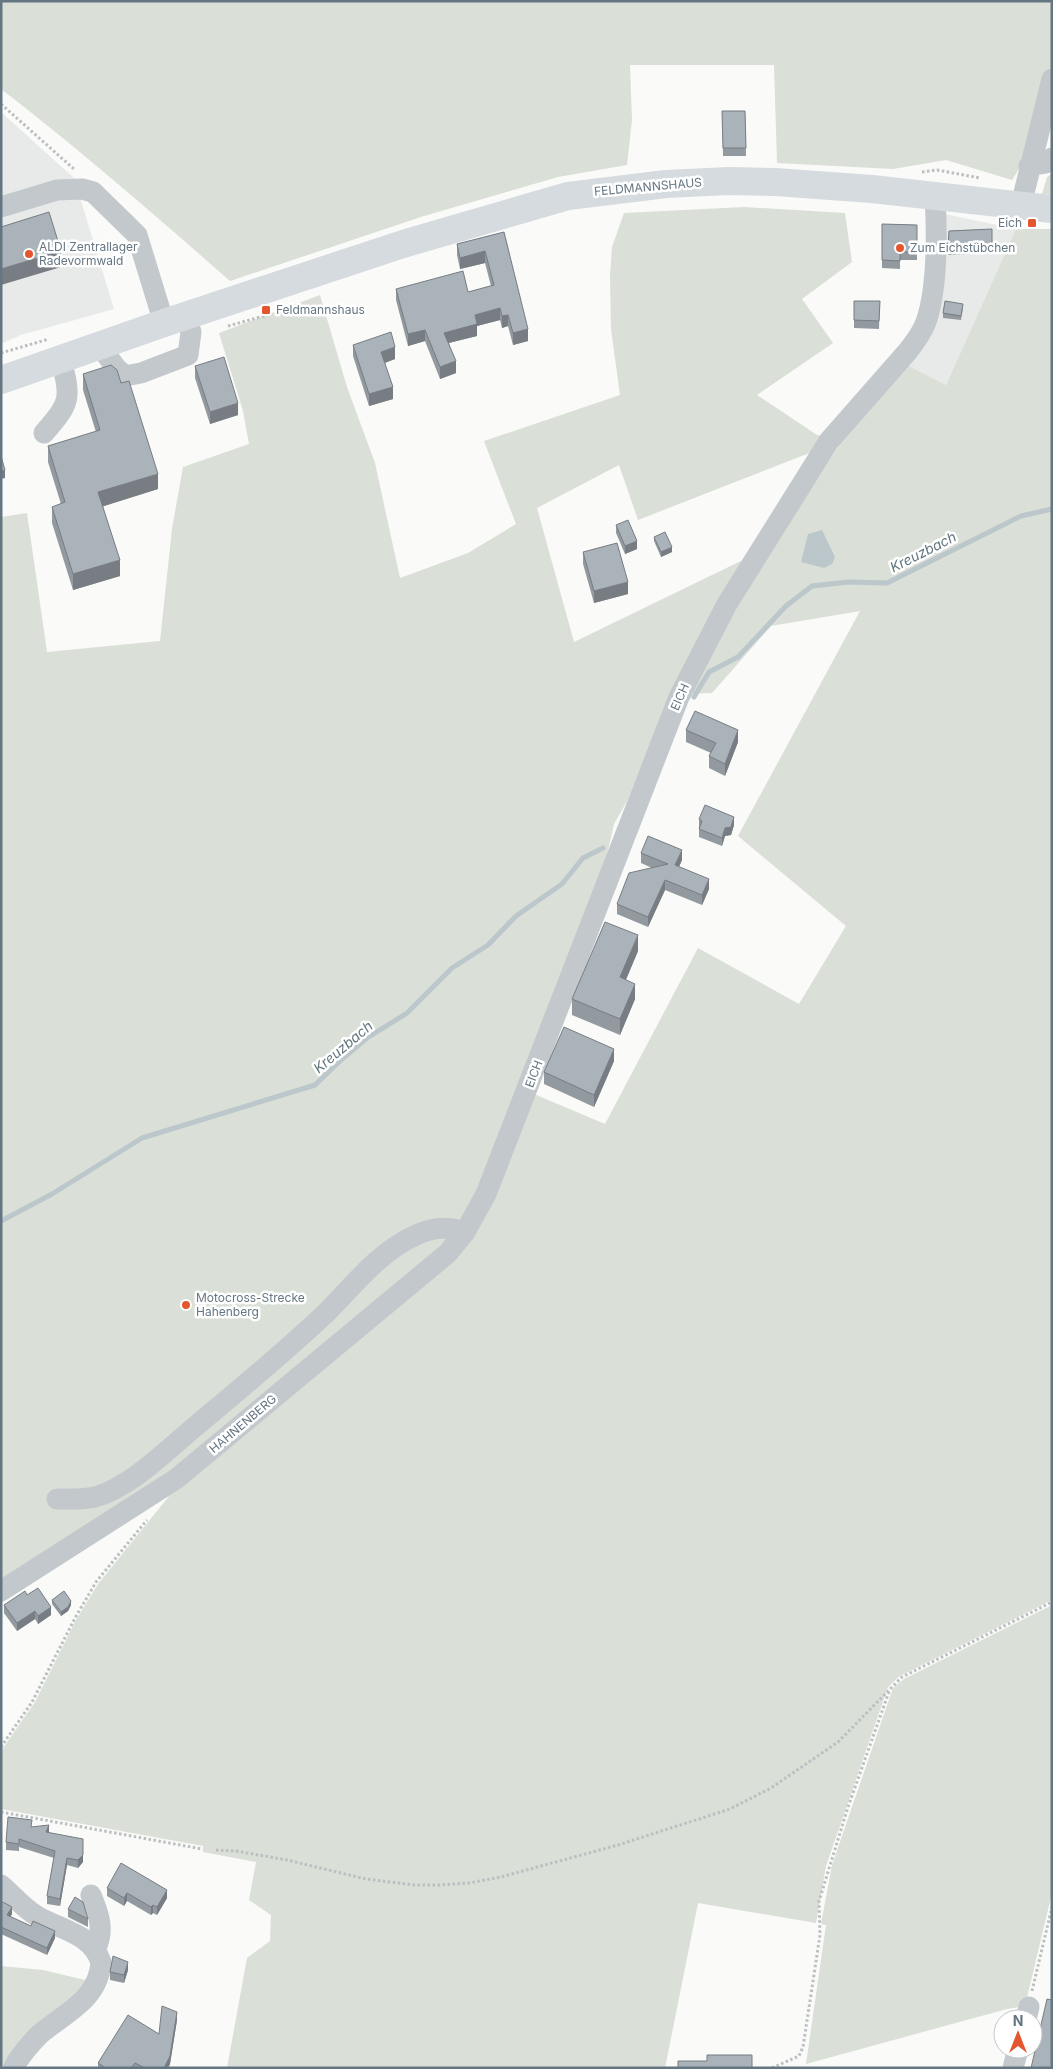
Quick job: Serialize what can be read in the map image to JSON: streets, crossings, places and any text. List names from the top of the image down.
{
  "streets": {
    "main road": ["FELDMANNSHAUS"],
    "street": ["EICH", "HAHNENBERG"]
  },
  "crossings": [
    ["FELDMANNSHAUS", "EICH"],
    ["EICH", "HAHNENBERG"]
  ],
  "water": ["Kreuzbach"],
  "places": {
    "transit": ["Eich", "Feldmannshaus"],
    "other": ["Zum Eichstübchen", "ALDI Zentrallager Radevormwald", "Motocross-Strecke Hahenberg"]
  },
  "north": "top"
}
